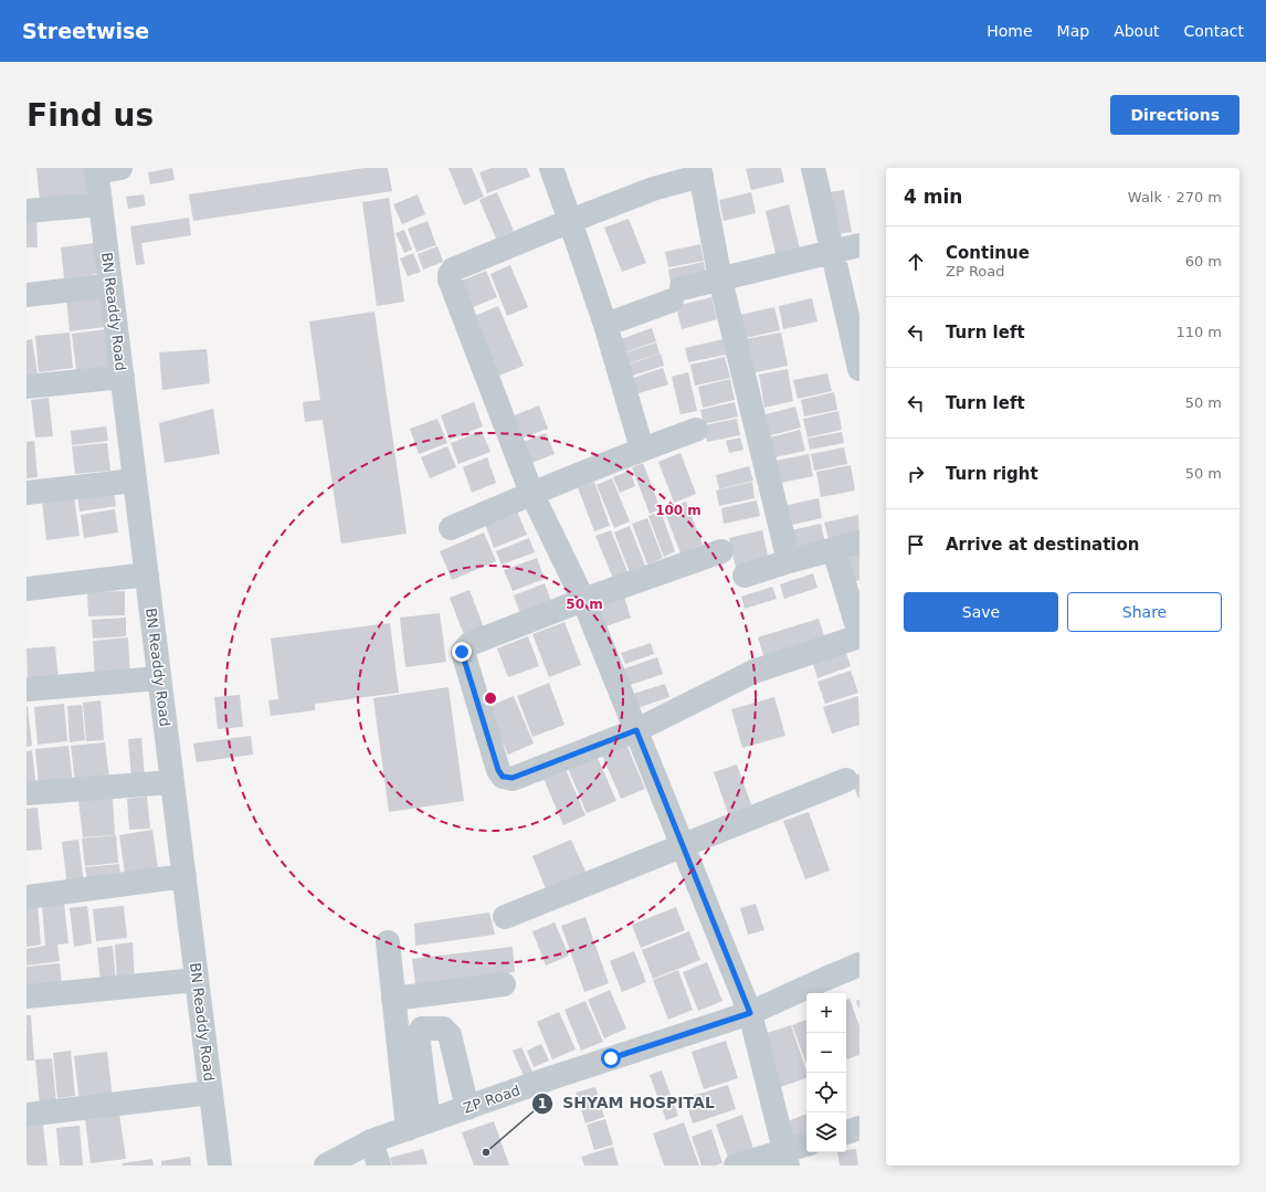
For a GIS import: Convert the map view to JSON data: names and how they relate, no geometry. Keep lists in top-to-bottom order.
{
  "streets": {
    "street": ["BN Readdy Road", "ZP Road"]
  },
  "places": ["SHYAM HOSPITAL"],
  "page": {
    "header": "Streetwise",
    "nav": [
      "Home",
      "Map",
      "About",
      "Contact"
    ],
    "buttons": [
      "Directions",
      ["Save", "Share"]
    ],
    "title": "Find us",
    "heading": ["4 min", "Walk · 270 m"],
    "list": [
      ["Continue", "ZP Road", "60 m"],
      ["Turn left", "110 m"],
      ["Turn left", "50 m"],
      ["Turn right", "50 m"],
      "Arrive at destination"
    ],
    "map_buttons": ["+", "−"]
  },
  "rings": ["100 m", "50 m"]
}
